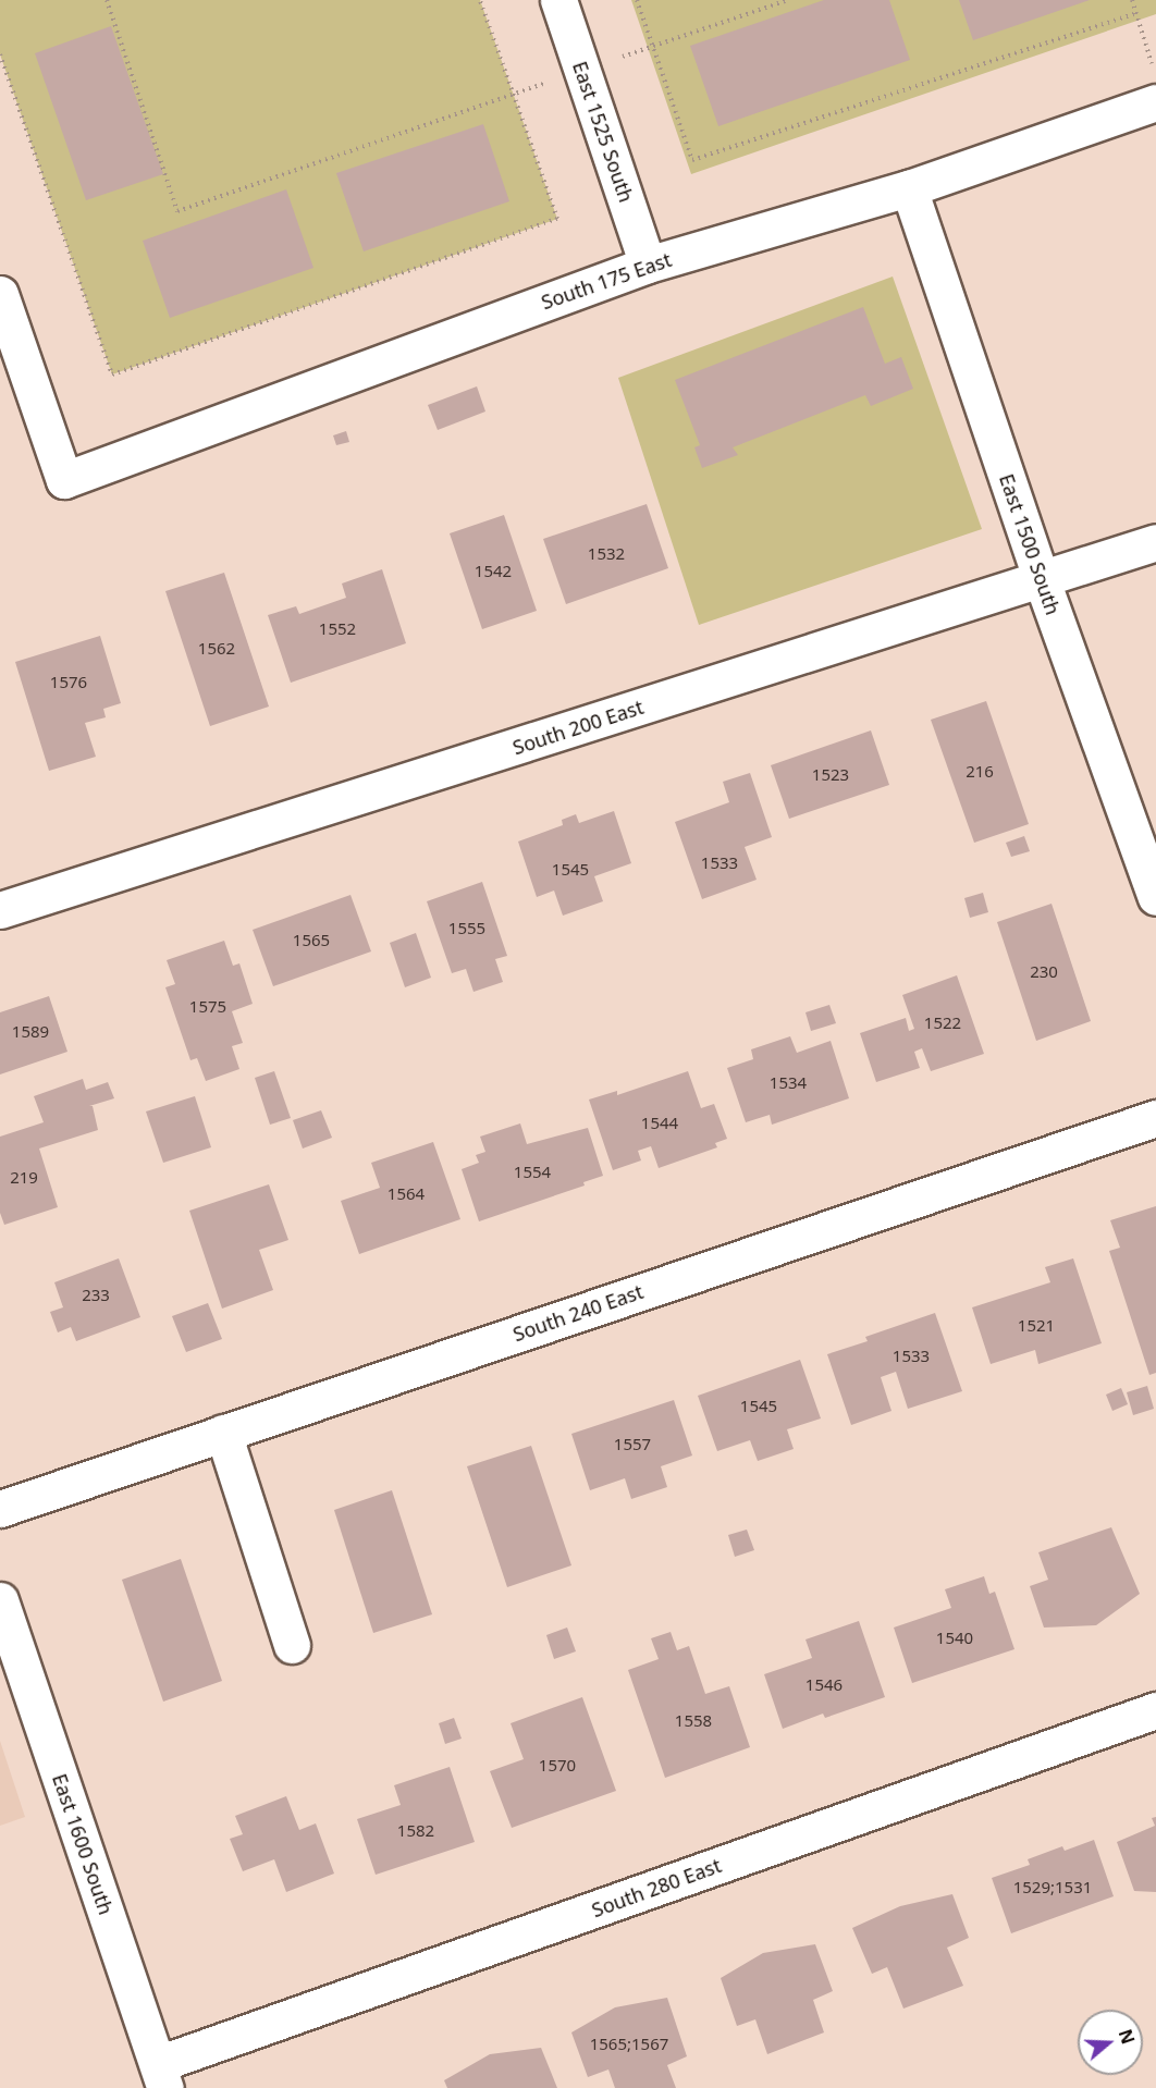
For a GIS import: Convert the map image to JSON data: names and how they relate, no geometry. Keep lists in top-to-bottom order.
{
  "streets": {
    "street": [
      "East 1525 South",
      "South 175 East",
      "East 1500 South",
      "South 200 East",
      "South 240 East",
      "East 1600 South",
      "South 280 East"
    ]
  },
  "crossings": [
    ["East 1525 South", "South 175 East"],
    ["South 175 East", "East 1500 South"],
    ["East 1500 South", "South 200 East"],
    ["East 1600 South", "South 280 East"]
  ],
  "house_numbers": [
    "1532",
    "1542",
    "1552",
    "1562",
    "1576",
    "216",
    "1523",
    "1533",
    "1545",
    "1555",
    "1565",
    "230",
    "1575",
    "1522",
    "1589",
    "1534",
    "1544",
    "1554",
    "219",
    "1564",
    "233",
    "1521",
    "1533",
    "1545",
    "1557",
    "1540",
    "1546",
    "1558",
    "1570",
    "1582",
    "1529;1531",
    "1565;1567"
  ],
  "north": "right"
}
